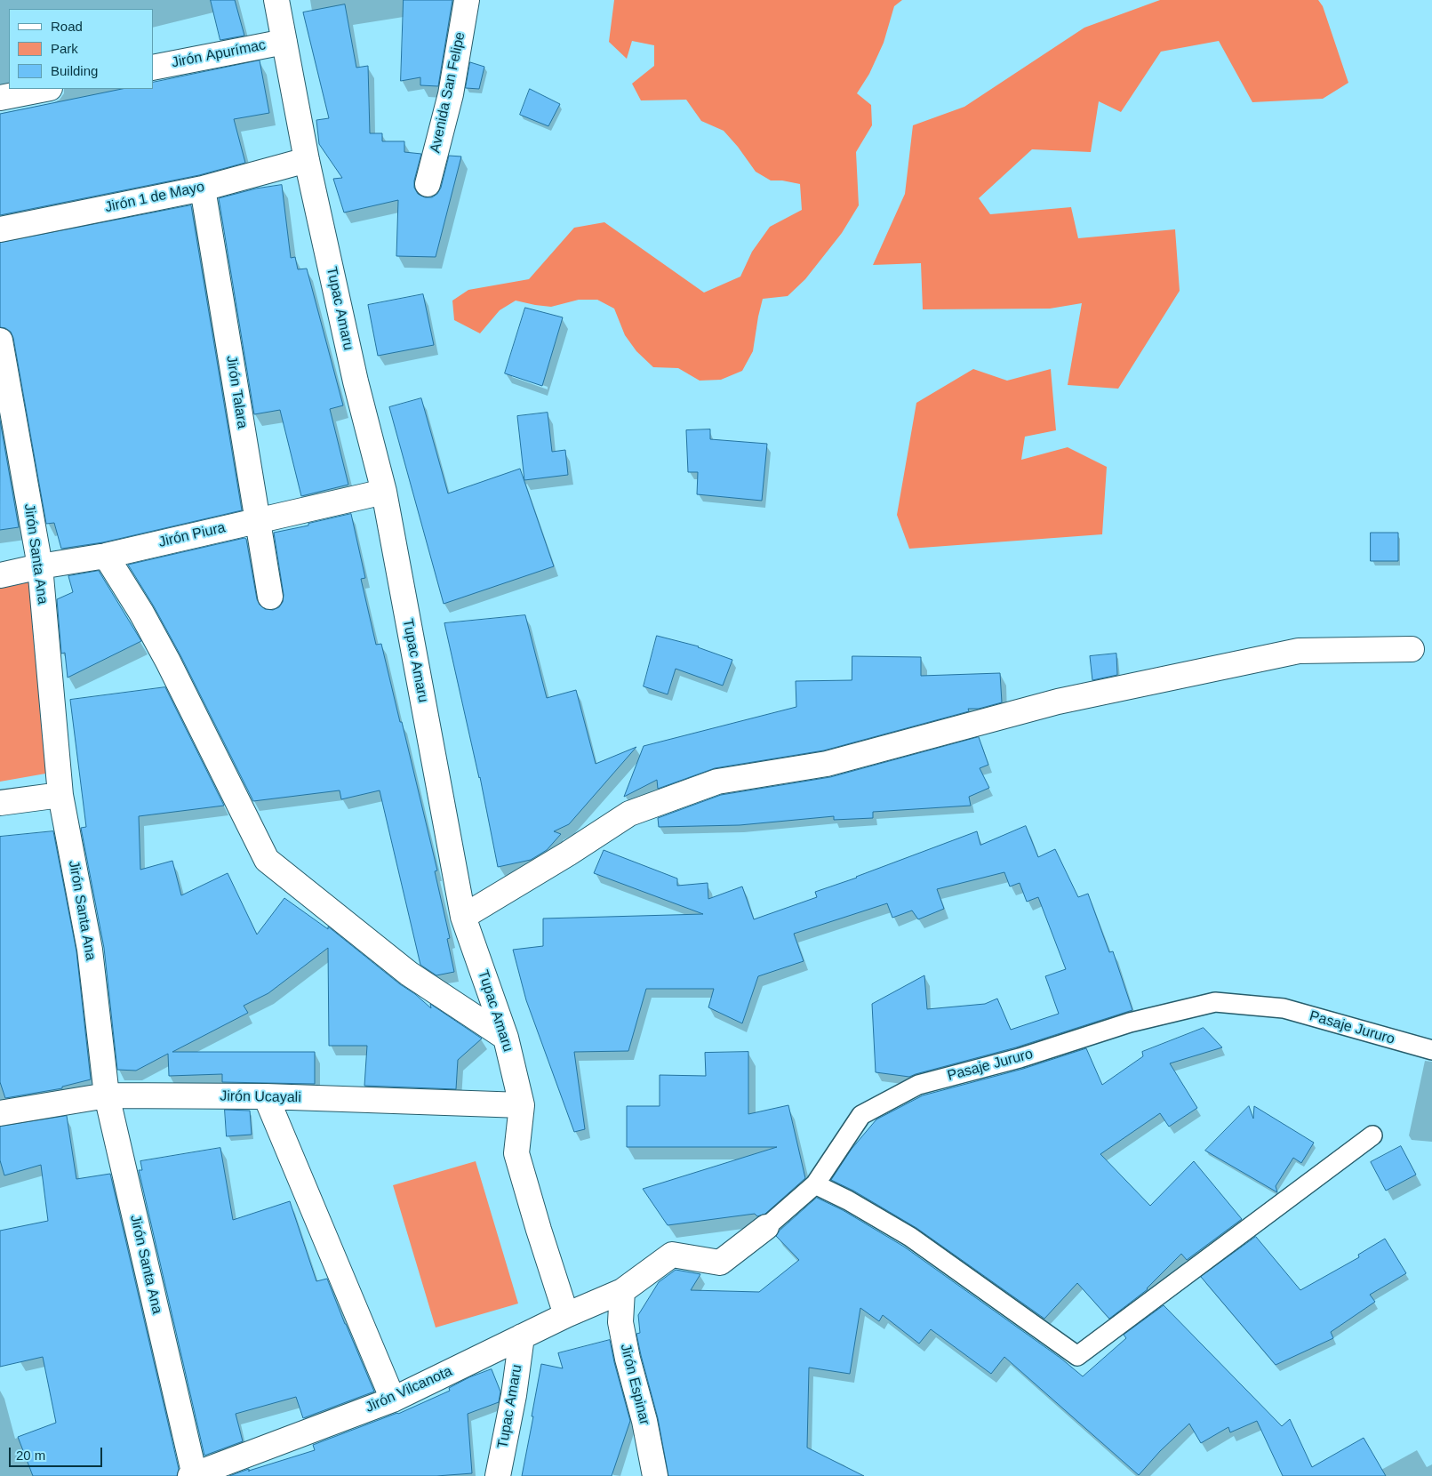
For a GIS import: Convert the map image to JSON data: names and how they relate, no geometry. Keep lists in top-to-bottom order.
{
  "streets": {
    "street": [
      "Jirón Apurímac",
      "Avenida San Felipe",
      "Jirón 1 de Mayo",
      "Tupac Amaru",
      "Jirón Talara",
      "Jirón Piura",
      "Jirón Santa Ana",
      "Pasaje Jururo",
      "Jirón Ucayali",
      "Jirón Espinar",
      "Jirón Vilcanota"
    ]
  },
  "crossings": [
    ["Jirón Apurímac", "Tupac Amaru"],
    ["Jirón 1 de Mayo", "Tupac Amaru"],
    ["Jirón 1 de Mayo", "Jirón Talara"],
    ["Tupac Amaru", "Jirón Piura"],
    ["Tupac Amaru", "Jirón Ucayali"],
    ["Tupac Amaru", "Jirón Vilcanota"],
    ["Jirón Talara", "Jirón Piura"],
    ["Jirón Piura", "Jirón Santa Ana"],
    ["Jirón Santa Ana", "Jirón Ucayali"],
    ["Jirón Santa Ana", "Jirón Vilcanota"],
    ["Pasaje Jururo", "Jirón Espinar"],
    ["Pasaje Jururo", "Jirón Vilcanota"],
    ["Jirón Espinar", "Jirón Vilcanota"]
  ],
  "legend": ["Road", "Park", "Building"],
  "scale_bar": "20 m"
}
